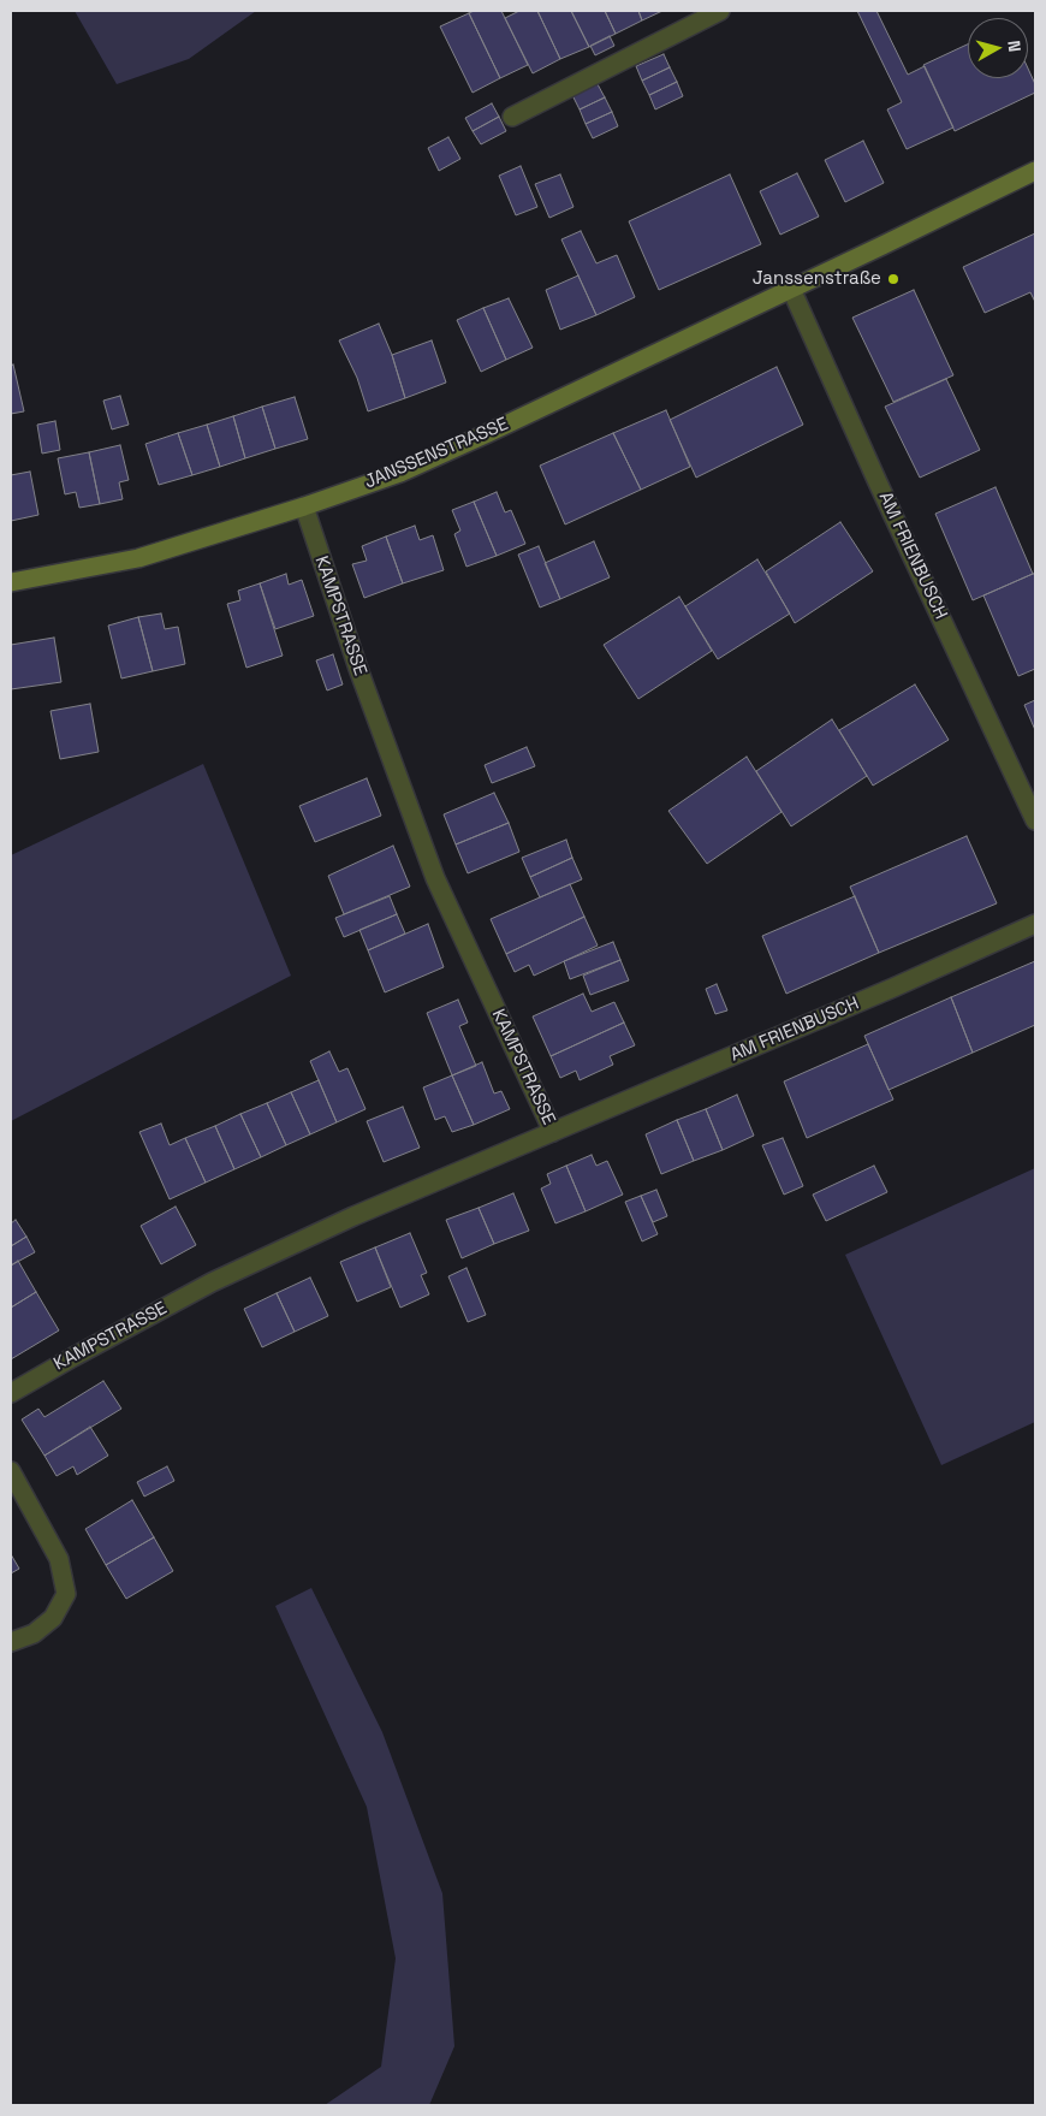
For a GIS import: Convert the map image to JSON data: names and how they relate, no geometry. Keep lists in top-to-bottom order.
{
  "streets": {
    "main road": ["JANSSENSTRASSE"],
    "street": ["AM FRIENBUSCH", "KAMPSTRASSE"]
  },
  "crossings": [
    ["JANSSENSTRASSE", "AM FRIENBUSCH"],
    ["JANSSENSTRASSE", "KAMPSTRASSE"],
    ["AM FRIENBUSCH", "KAMPSTRASSE"]
  ],
  "places": ["Janssenstraße"],
  "north": "right"
}
